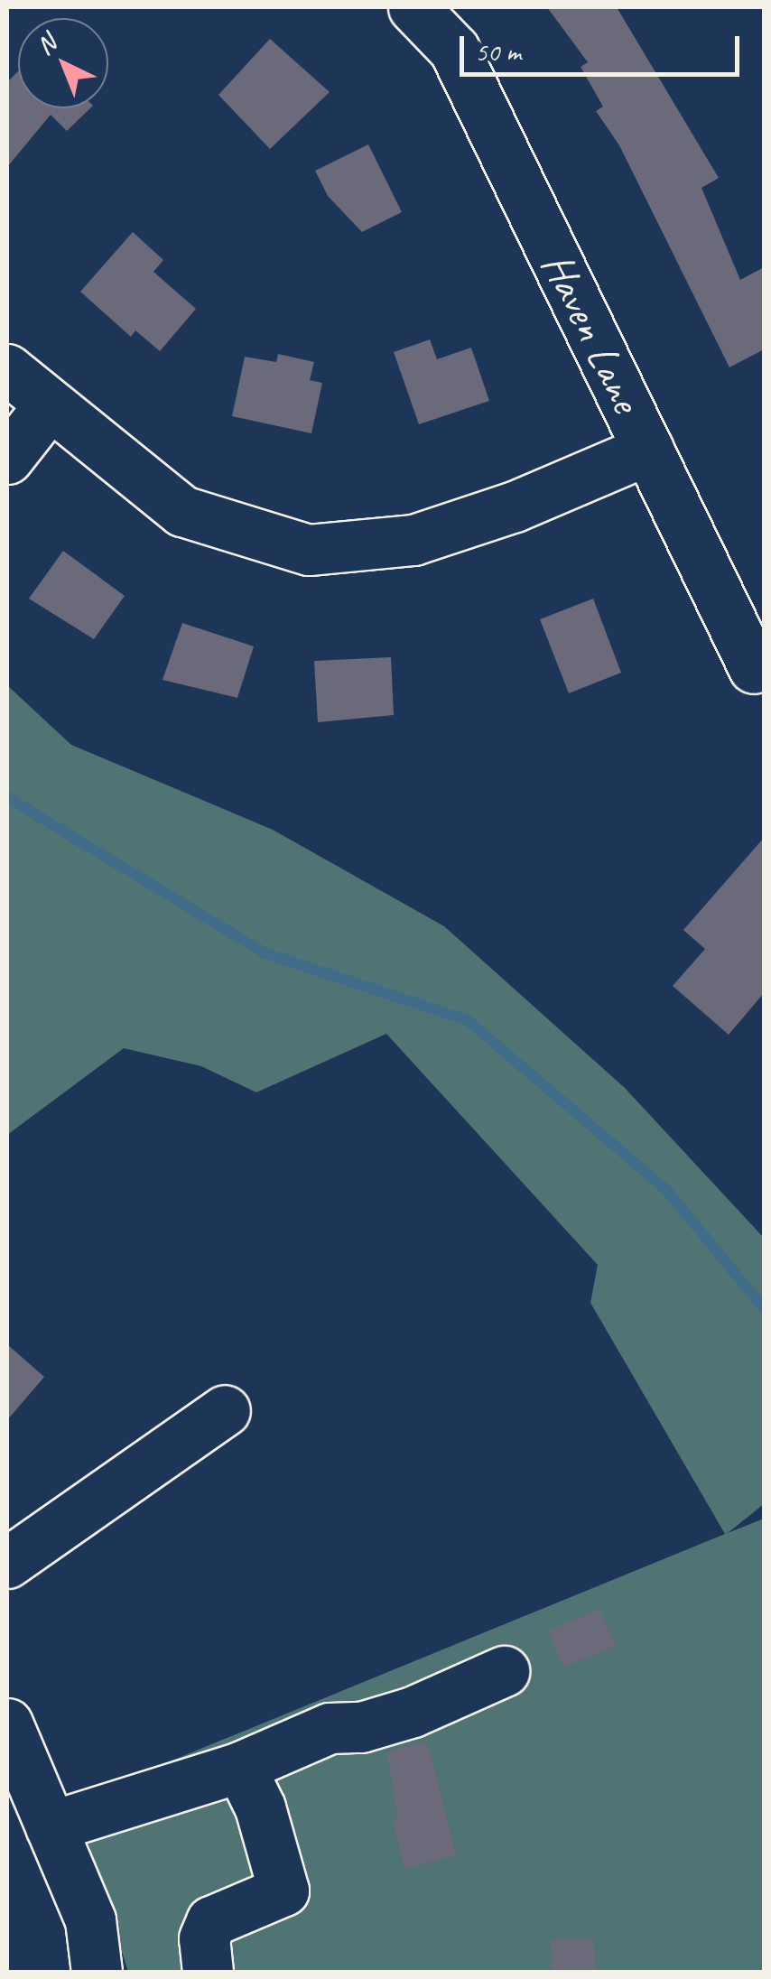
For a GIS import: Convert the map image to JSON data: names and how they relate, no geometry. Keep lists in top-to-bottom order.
{
  "streets": {
    "street": ["Haven Lane"]
  },
  "scale_bar": "50 m",
  "north": "top left"
}
